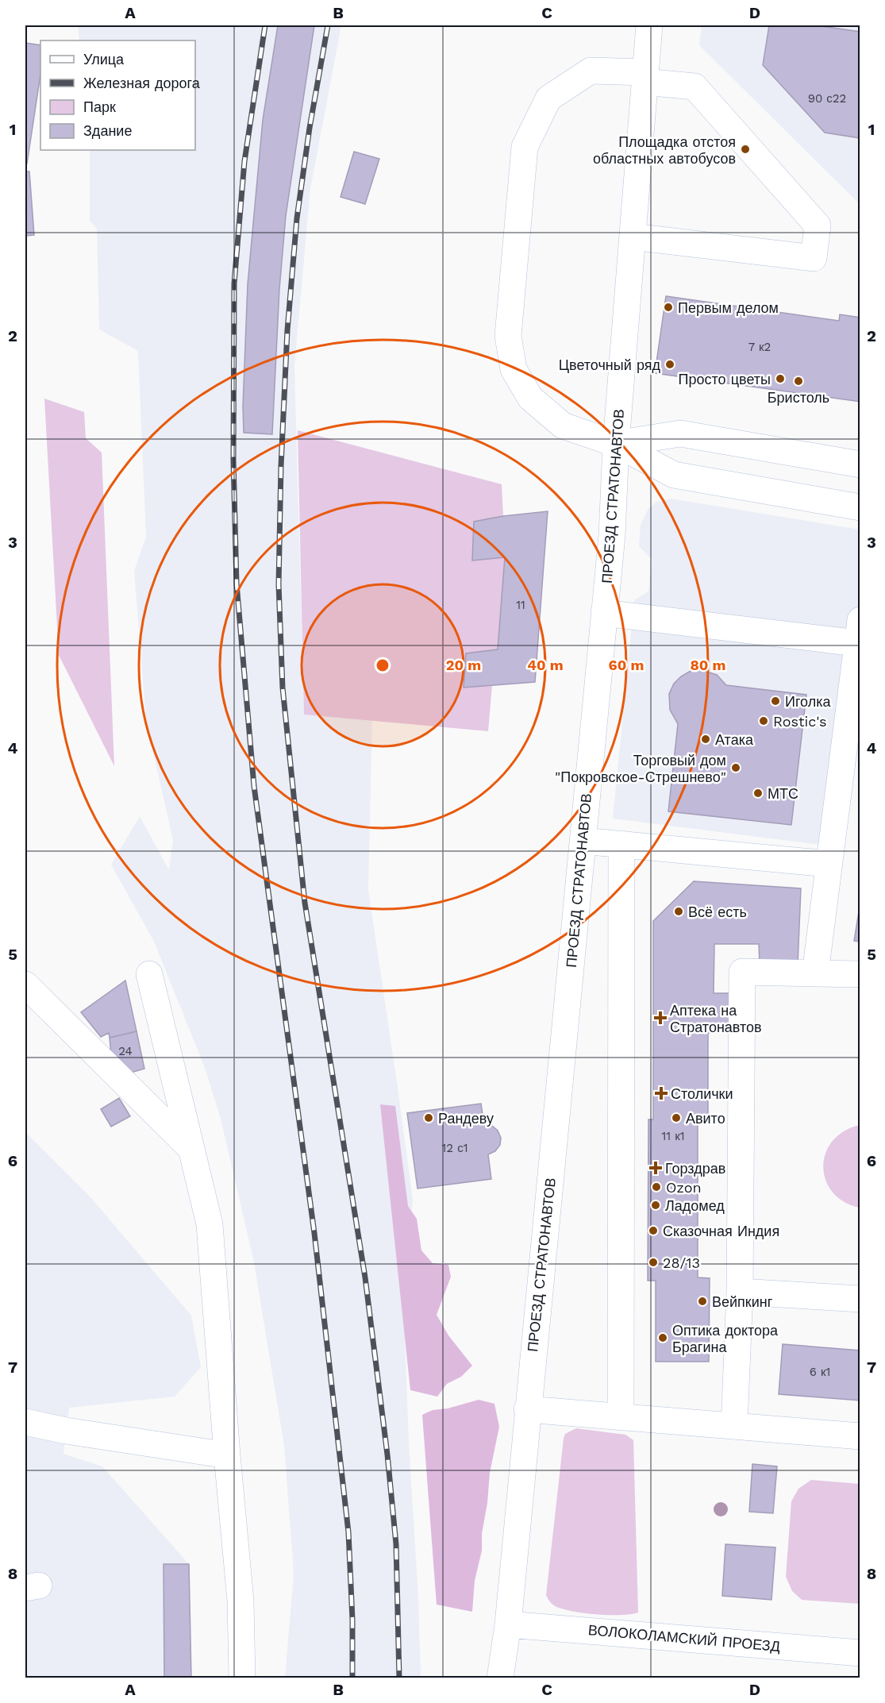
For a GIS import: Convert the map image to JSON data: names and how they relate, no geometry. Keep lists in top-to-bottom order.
{
  "streets": {
    "street": ["ПРОЕЗД СТРАТОНАВТОВ", "ВОЛОКОЛАМСКИЙ ПРОЕЗД"]
  },
  "crossings": [
    ["ПРОЕЗД СТРАТОНАВТОВ", "ВОЛОКОЛАМСКИЙ ПРОЕЗД"]
  ],
  "places": {
    "other": [
      "Площадка отстоя областных автобусов",
      "Первым делом",
      "Цветочный ряд",
      "Просто цветы",
      "Бристоль",
      "Иголка",
      "Rostic's",
      "Атака",
      "Торговый дом \"Покровское-Стрешнево\"",
      "МТС",
      "Всё есть",
      "Рандеву",
      "Авито",
      "Ozon",
      "Ладомед",
      "Сказочная Индия",
      "28/13",
      "Вейпкинг",
      "Оптика доктора Брагина"
    ],
    "health": ["Аптека на Стратонавтов", "Столички", "Горздрав"]
  },
  "house_numbers": [
    "90 с22",
    "7 к2",
    "11",
    "24",
    "11 к1",
    "12 с1",
    "6 к1"
  ],
  "legend": [
    "Улица",
    "Железная дорога",
    "Парк",
    "Здание"
  ],
  "grid": {
    "columns": [
      "A",
      "B",
      "C",
      "D"
    ],
    "rows": [
      "1",
      "2",
      "3",
      "4",
      "5",
      "6",
      "7",
      "8"
    ]
  },
  "rings": [
    "20 m",
    "40 m",
    "60 m",
    "80 m"
  ]
}
